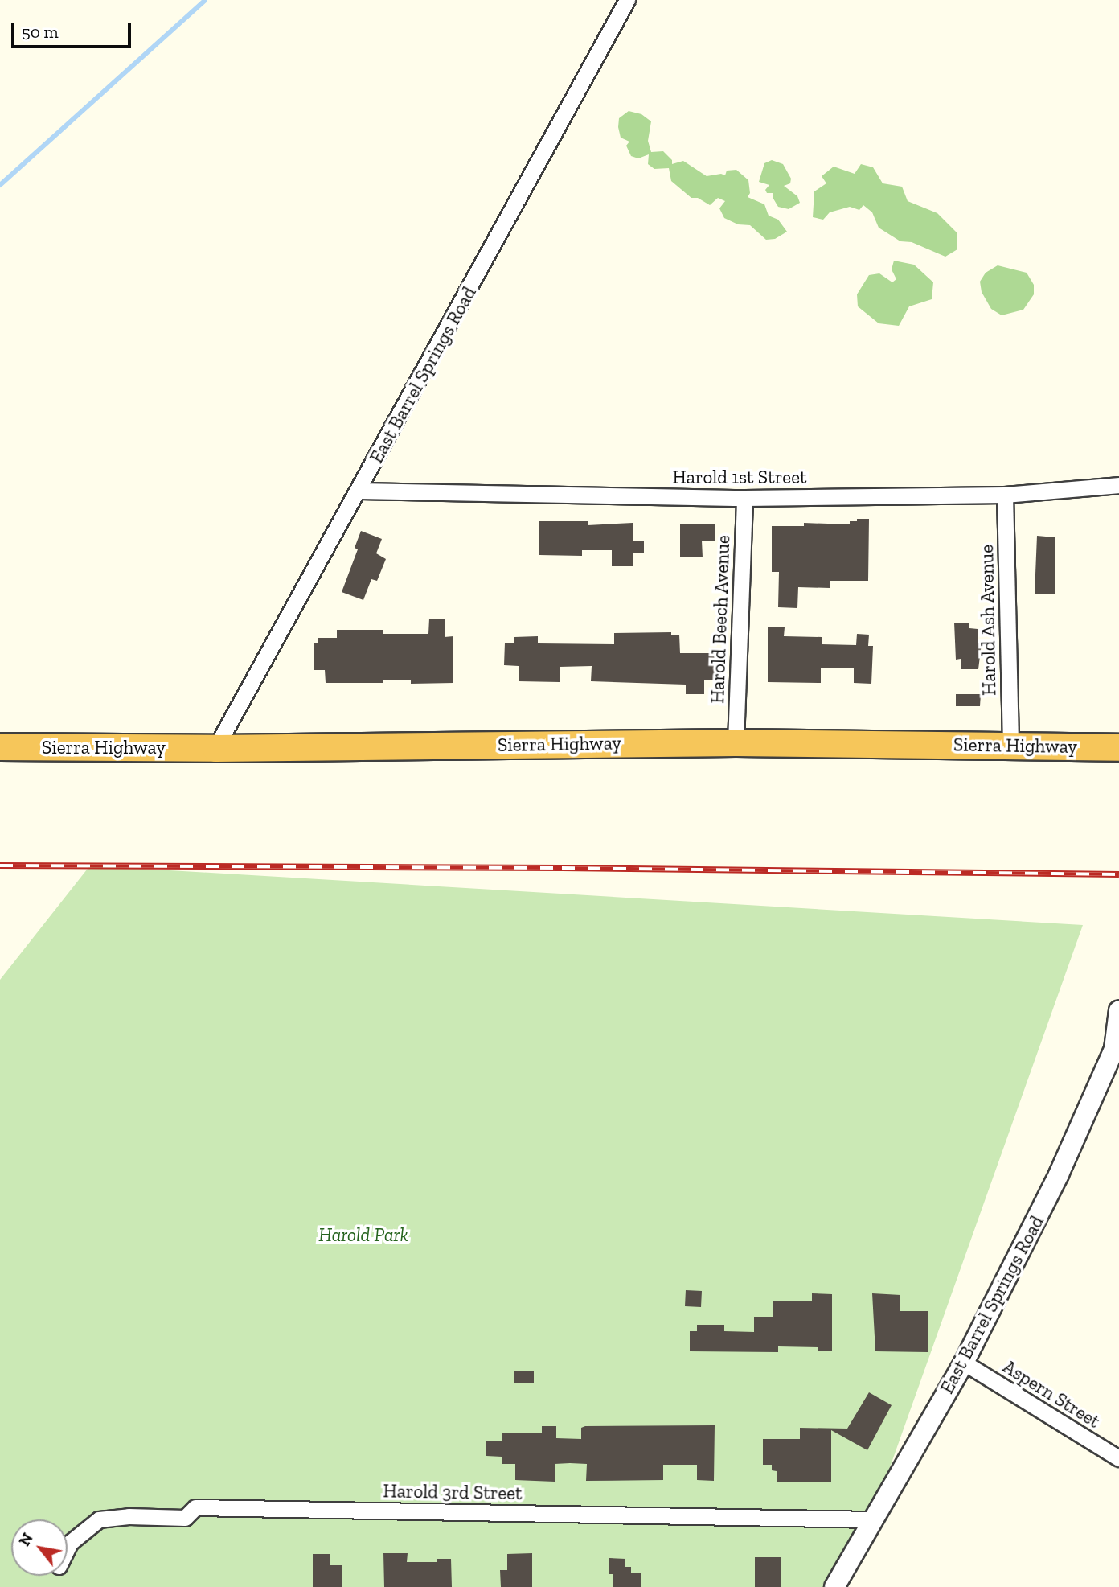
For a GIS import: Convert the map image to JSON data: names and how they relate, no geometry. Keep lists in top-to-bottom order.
{
  "streets": {
    "highway": ["Sierra Highway"],
    "street": [
      "East Barrel Springs Road",
      "Harold 1st Street",
      "Harold Beech Avenue",
      "Harold Ash Avenue",
      "Aspern Street",
      "Harold 3rd Street"
    ]
  },
  "crossings": [
    ["East Barrel Springs Road", "Harold 1st Street"],
    ["East Barrel Springs Road", "Sierra Highway"],
    ["East Barrel Springs Road", "Aspern Street"],
    ["East Barrel Springs Road", "Harold 3rd Street"],
    ["Harold 1st Street", "Harold Beech Avenue"],
    ["Harold 1st Street", "Harold Ash Avenue"],
    ["Harold Beech Avenue", "Sierra Highway"],
    ["Harold Ash Avenue", "Sierra Highway"]
  ],
  "parks": ["Harold Park"],
  "scale_bar": "50 m",
  "north": "top left"
}
